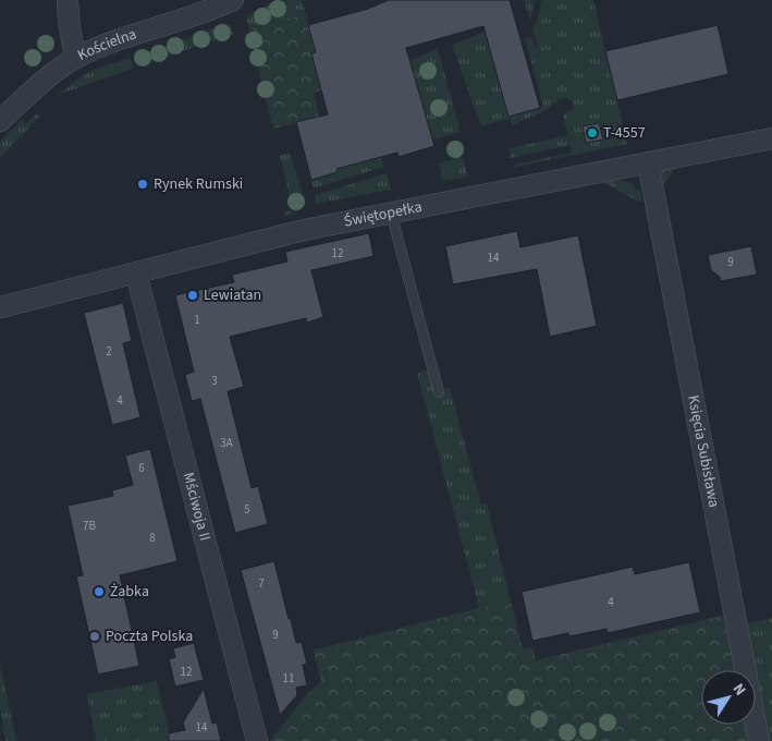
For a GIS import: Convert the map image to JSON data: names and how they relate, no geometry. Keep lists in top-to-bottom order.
{
  "streets": {
    "street": [
      "Kościelna",
      "Świętopełka",
      "Księcia Subisława",
      "Mściwoja II"
    ]
  },
  "crossings": [
    ["Świętopełka", "Księcia Subisława"],
    ["Świętopełka", "Mściwoja II"]
  ],
  "places": [
    "T-4557",
    "Rynek Rumski",
    "Lewiatan",
    "Żabka",
    "Poczta Polska"
  ],
  "house_numbers": [
    "12",
    "14",
    "9",
    "1",
    "2",
    "3",
    "4",
    "3A",
    "6",
    "5",
    "7B",
    "8",
    "7",
    "4",
    "9",
    "12",
    "11",
    "14"
  ],
  "north": "top right"
}
